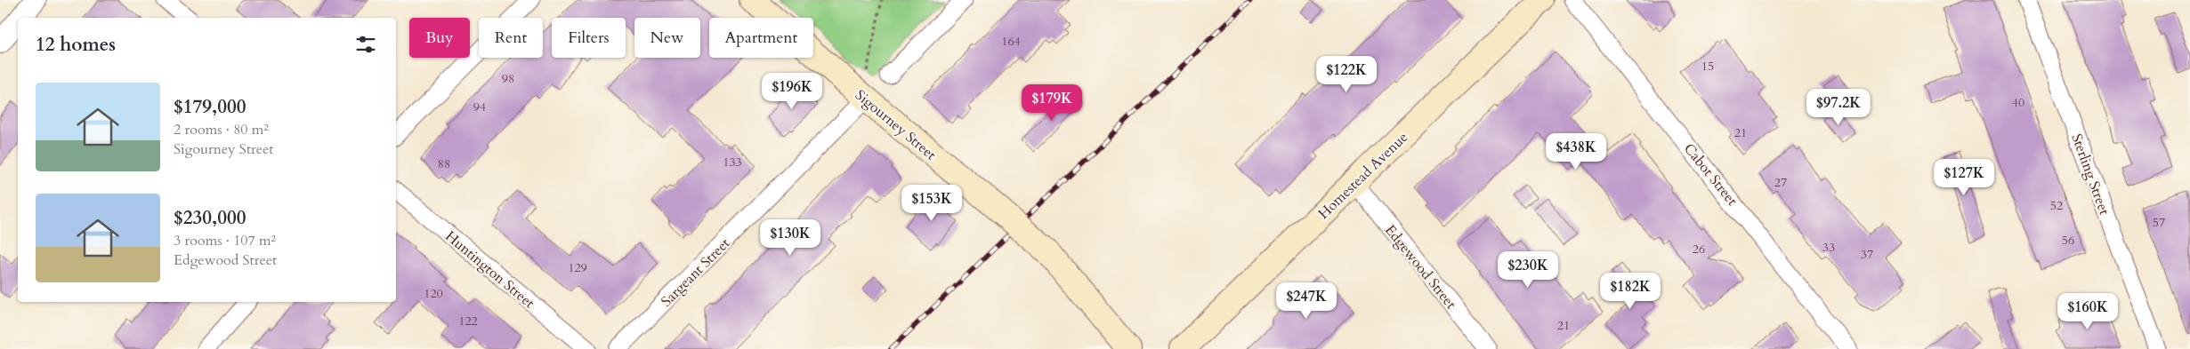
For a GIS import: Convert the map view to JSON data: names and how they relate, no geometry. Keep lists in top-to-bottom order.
{
  "streets": {
    "main road": ["Sigourney Street", "Homestead Avenue"],
    "street": [
      "Cabot Street",
      "Sterling Street",
      "Edgewood Street",
      "Huntington Street",
      "Sargeant Street"
    ]
  },
  "crossings": [
    ["Sigourney Street", "Sargeant Street"],
    ["Homestead Avenue", "Edgewood Street"]
  ],
  "house_numbers": [
    "164",
    "15",
    "98",
    "40",
    "94",
    "21",
    "133",
    "88",
    "27",
    "52",
    "57",
    "56",
    "33",
    "26",
    "37",
    "129",
    "120",
    "122",
    "21"
  ],
  "page": {
    "chip": [
      "Buy",
      "Rent",
      "Filters",
      "New",
      "Apartment"
    ],
    "heading": "12 homes",
    "price": [
      "$122K",
      "$196K",
      "$179K",
      "$97.2K",
      "$438K",
      "$127K",
      "$153K",
      "$130K",
      "$230K",
      "$182K",
      "$247K",
      "$160K"
    ],
    "list": [
      {
        "name": "$179,000",
        "note": "2 rooms · 80 m² · Sigourney Street"
      },
      {
        "name": "$230,000",
        "note": "3 rooms · 107 m² · Edgewood Street"
      }
    ]
  }
}
